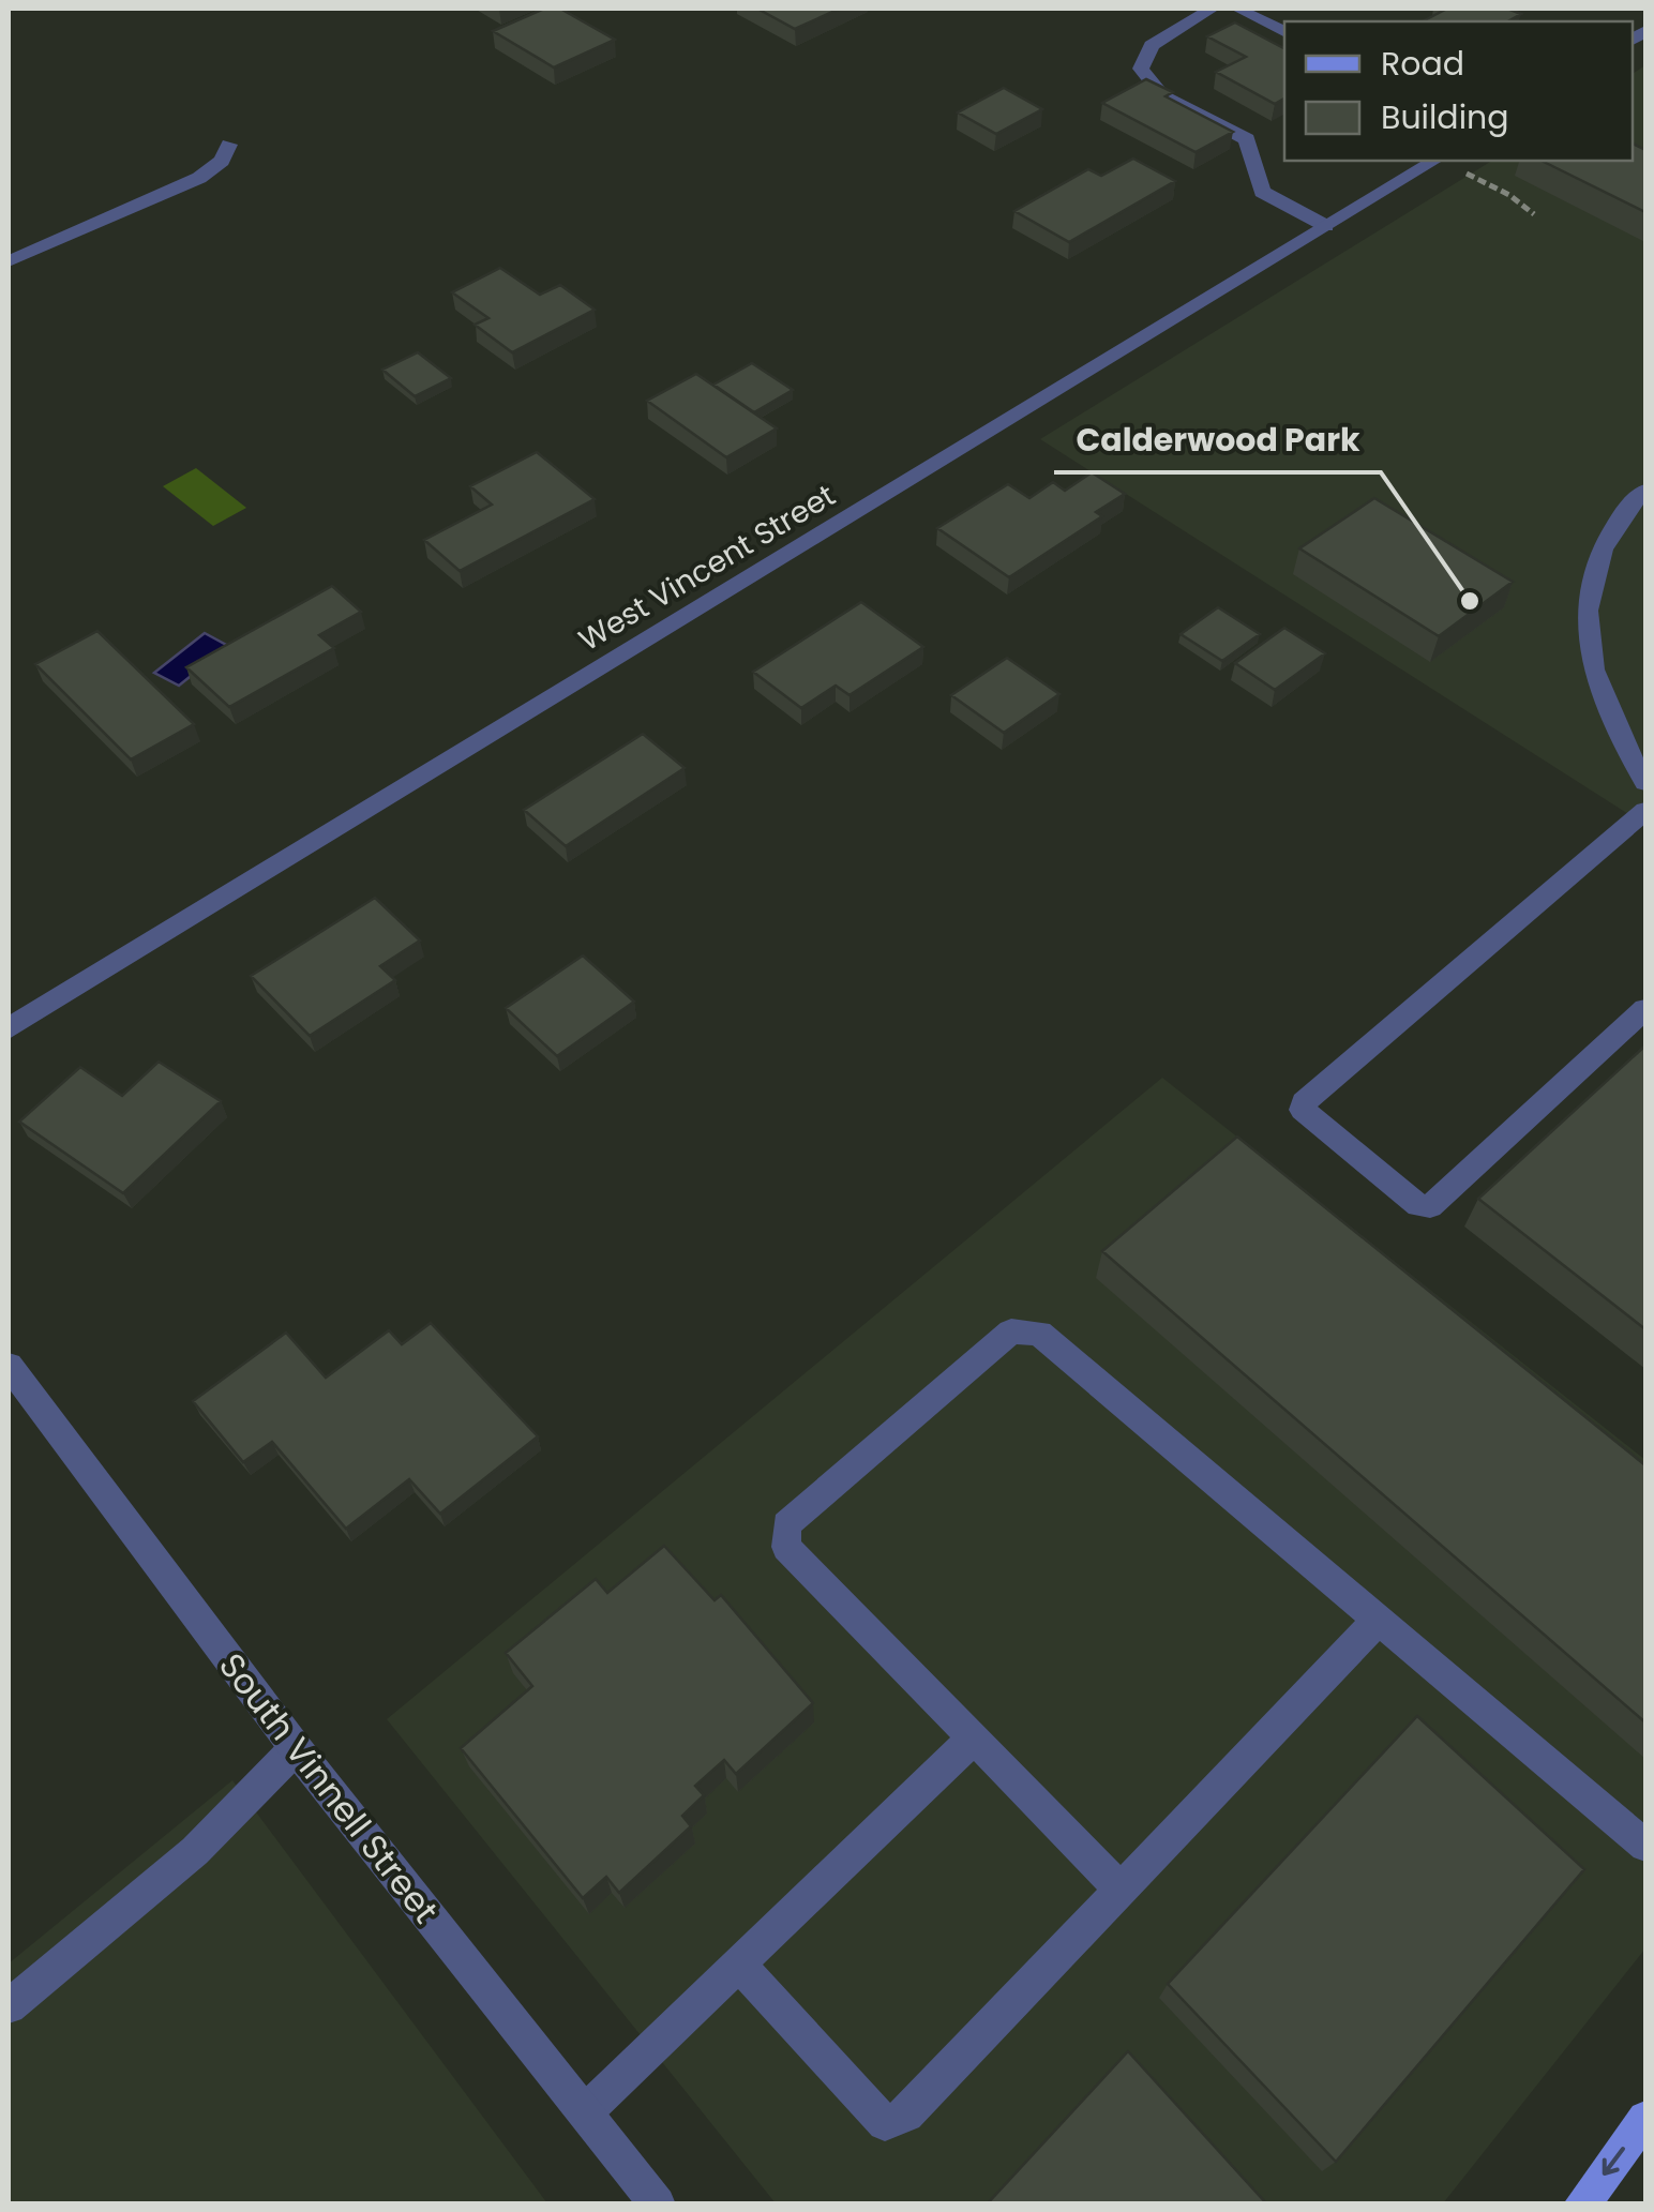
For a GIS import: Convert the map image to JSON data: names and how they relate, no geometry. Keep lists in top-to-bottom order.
{
  "streets": {
    "street": ["West Vincent Street", "South Vinnell Street"]
  },
  "places": ["Calderwood Park"],
  "legend": ["Road", "Building"]
}
